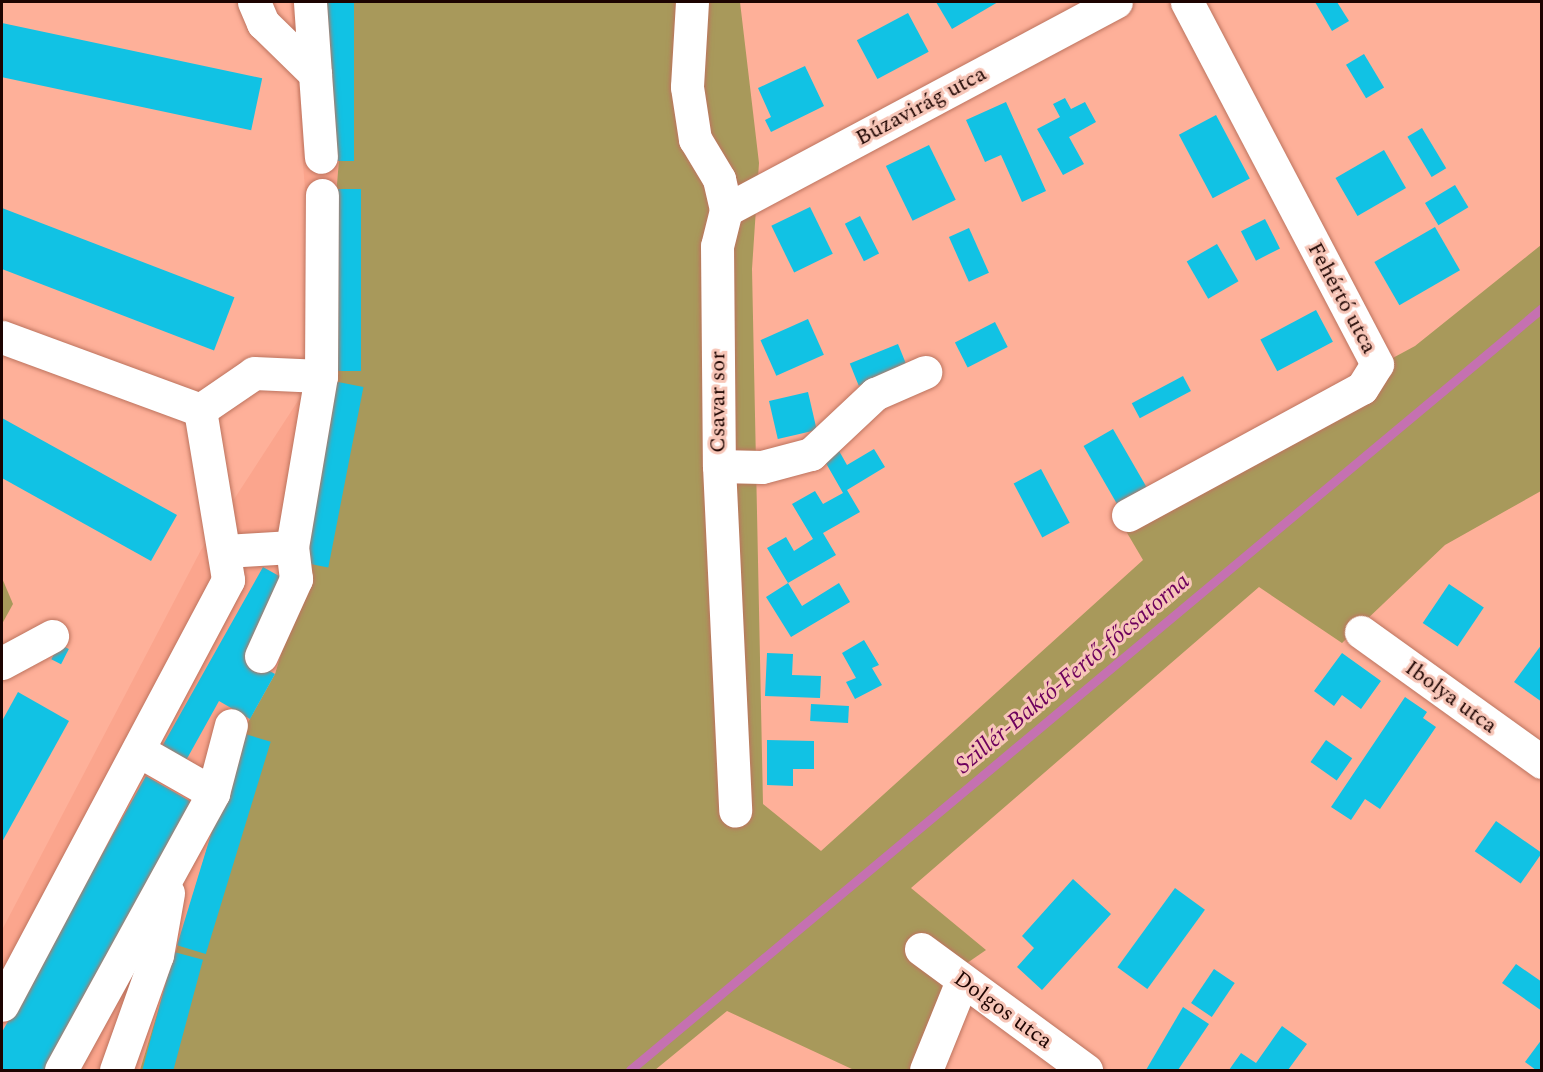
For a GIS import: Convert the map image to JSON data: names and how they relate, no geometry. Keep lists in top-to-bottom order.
{
  "streets": {
    "street": [
      "Búzavirág utca",
      "Fehértó utca",
      "Csavar sor",
      "Ibolya utca",
      "Dolgos utca"
    ]
  },
  "crossings": [
    ["Búzavirág utca", "Csavar sor"]
  ],
  "water": ["Szillér-Baktó-Fertő-főcsatorna"]
}
